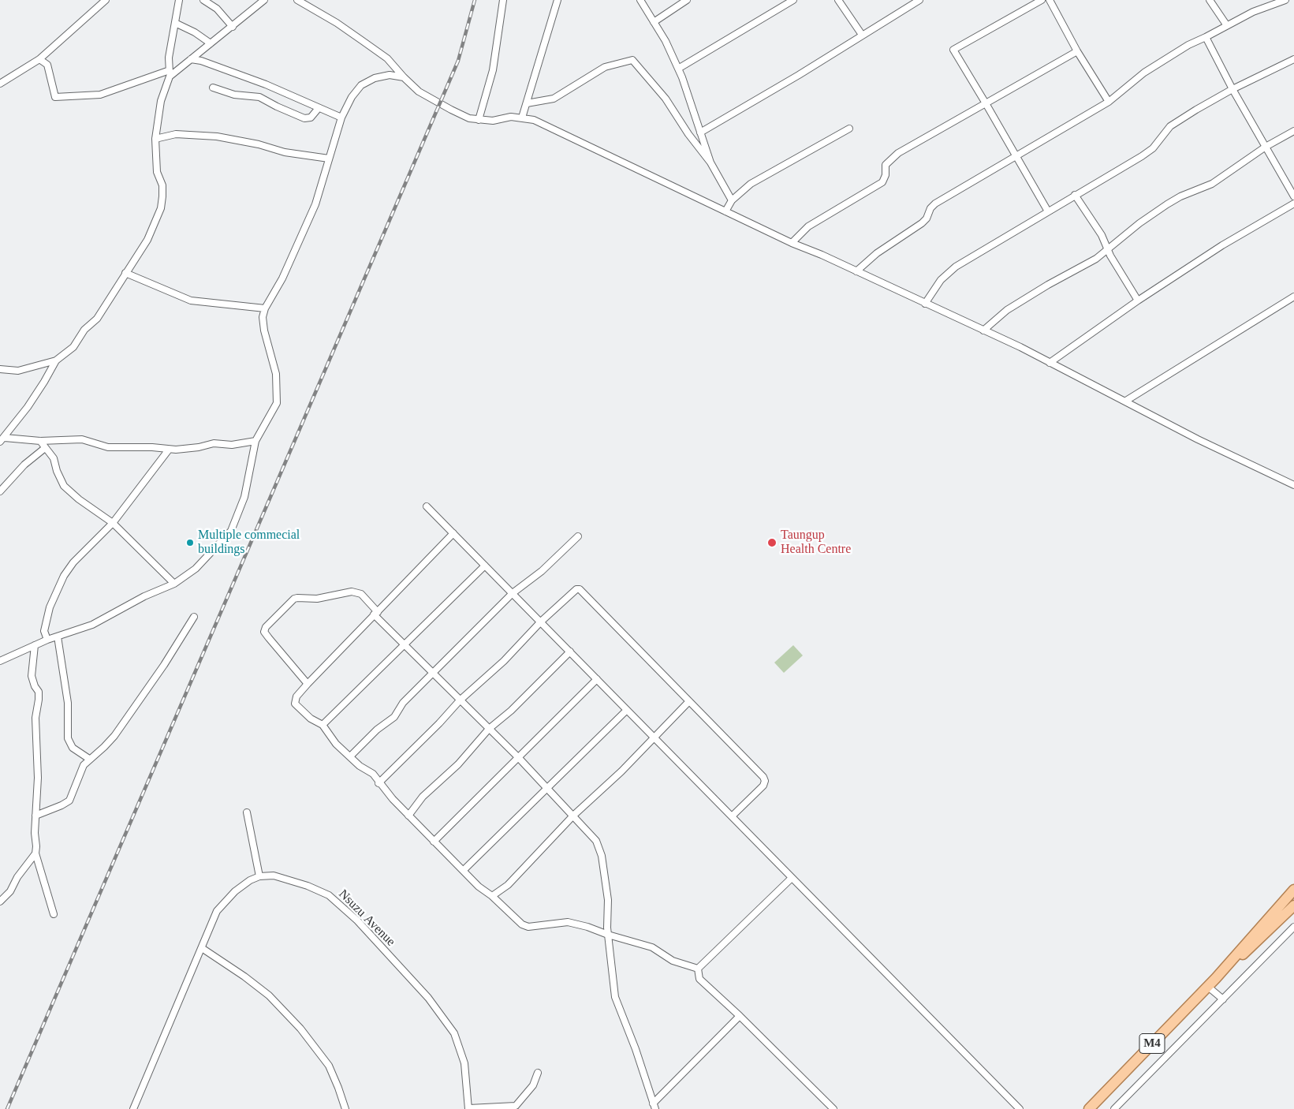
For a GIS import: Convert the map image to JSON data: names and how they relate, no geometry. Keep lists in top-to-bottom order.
{
  "streets": {
    "main road": ["M4"],
    "street": ["Nsuzu Avenue"]
  },
  "places": ["Multiple commecial buildings", "Taungup Health Centre"]
}
